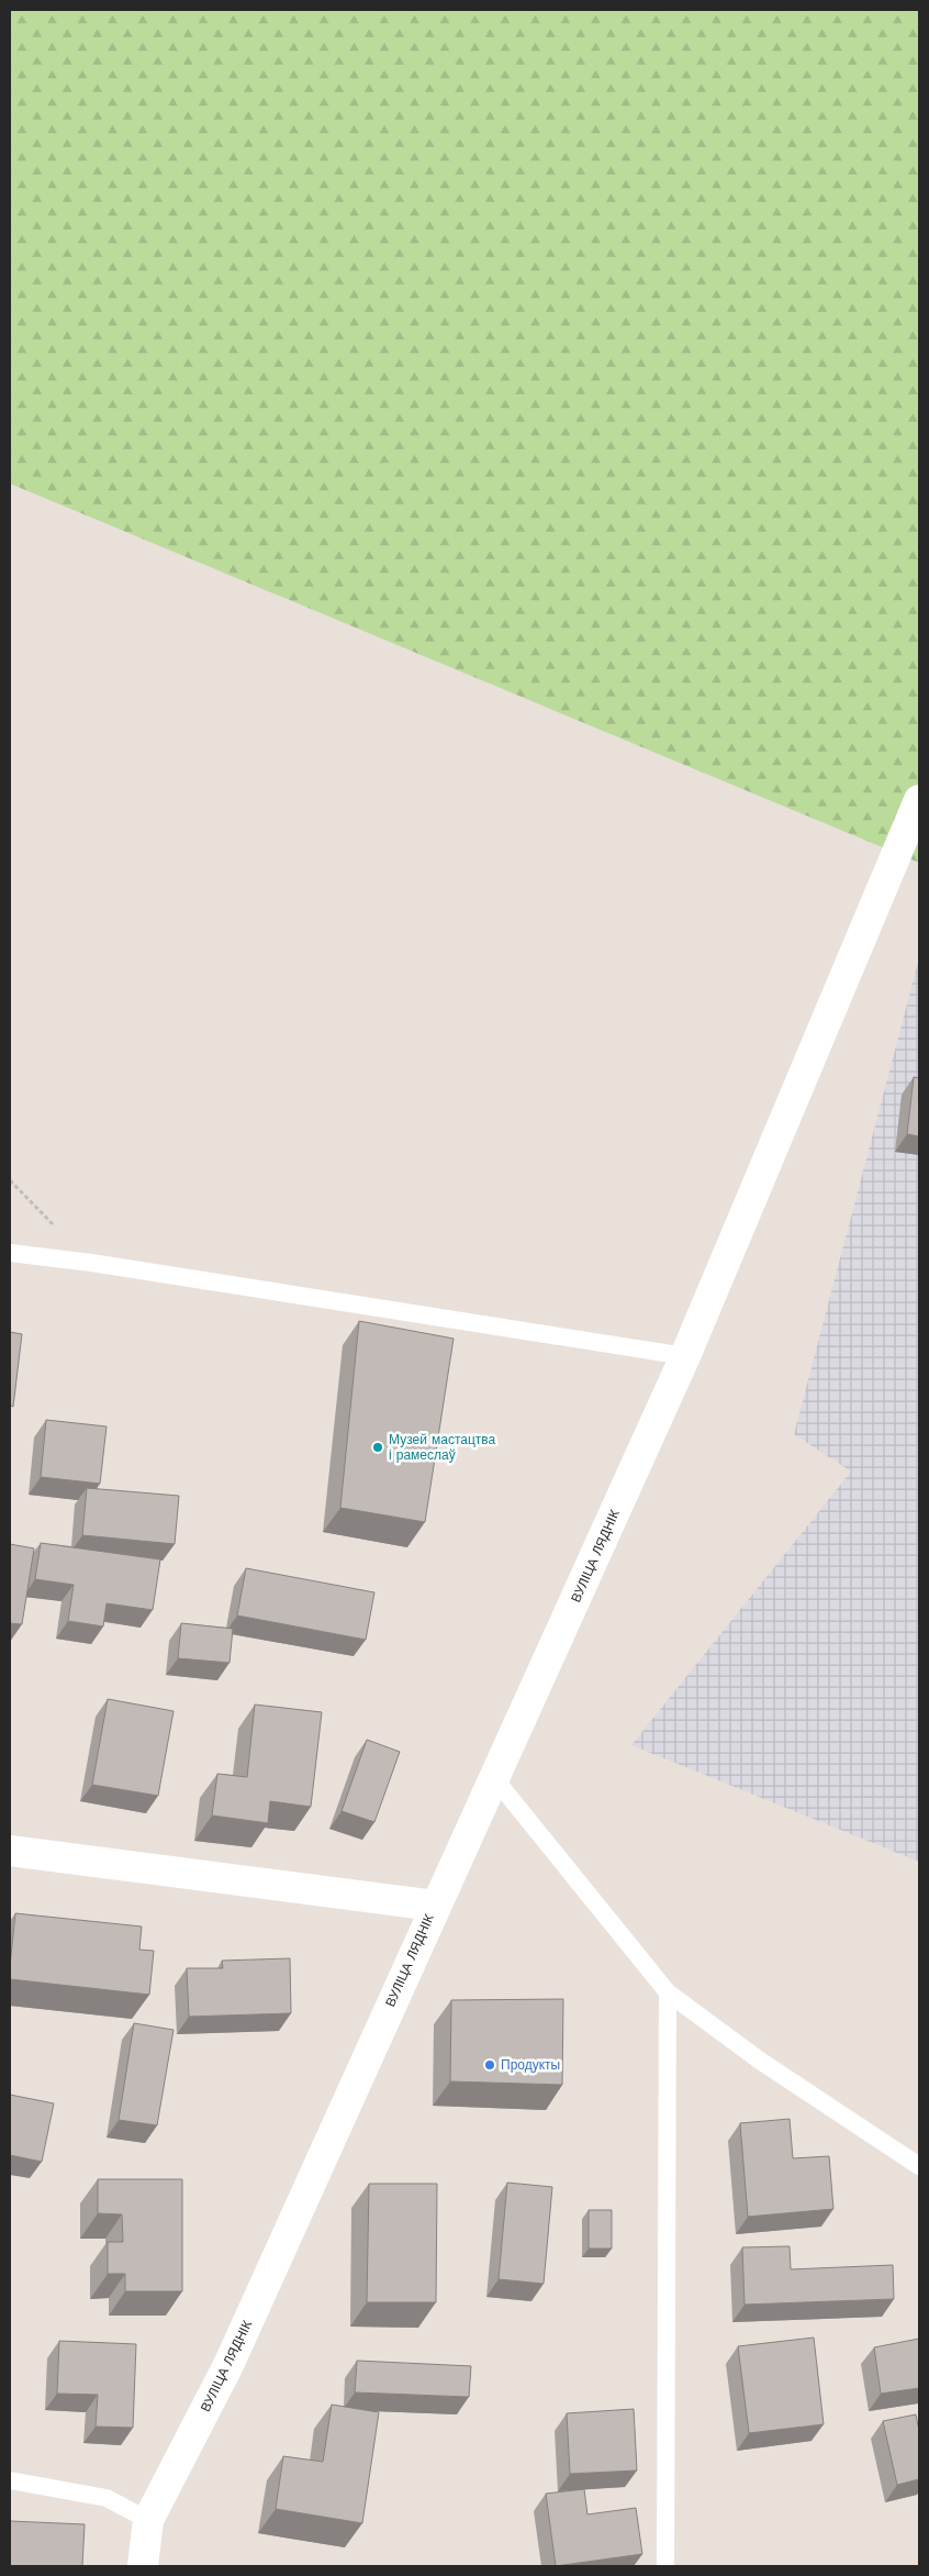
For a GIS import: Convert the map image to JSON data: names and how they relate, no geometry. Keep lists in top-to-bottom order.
{
  "streets": {
    "street": ["ВУЛІЦА ЛЯДНІК"]
  },
  "places": ["Музей мастацтва і рамеслаў", "Продукты"]
}
